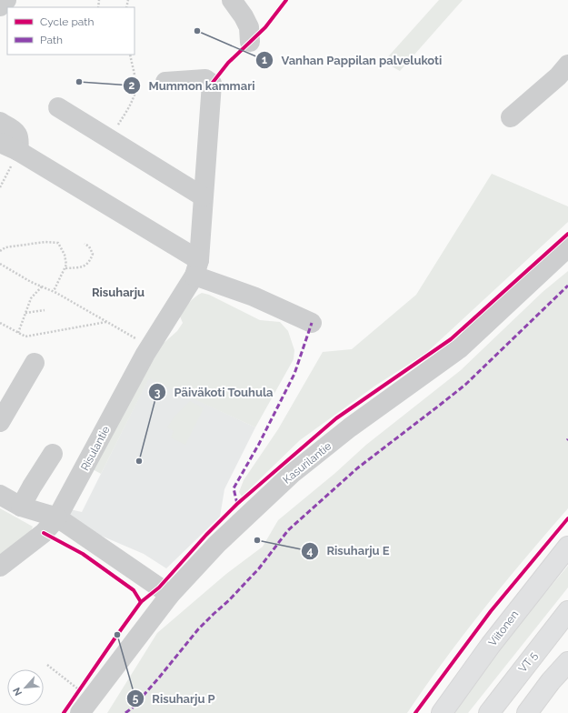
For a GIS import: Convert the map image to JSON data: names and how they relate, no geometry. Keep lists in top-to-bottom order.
{
  "streets": {
    "main road": ["Viitonen", "VT 5"],
    "street": ["Risulantie", "Kasurilantie"]
  },
  "districts": ["Risuharju"],
  "places": [
    "Vanhan Pappilan palvelukoti",
    "Mummon kammari",
    "Päiväkoti Touhula",
    "Risuharju E",
    "Risuharju P"
  ],
  "legend": ["Cycle path", "Path"],
  "north": "bottom left"
}
